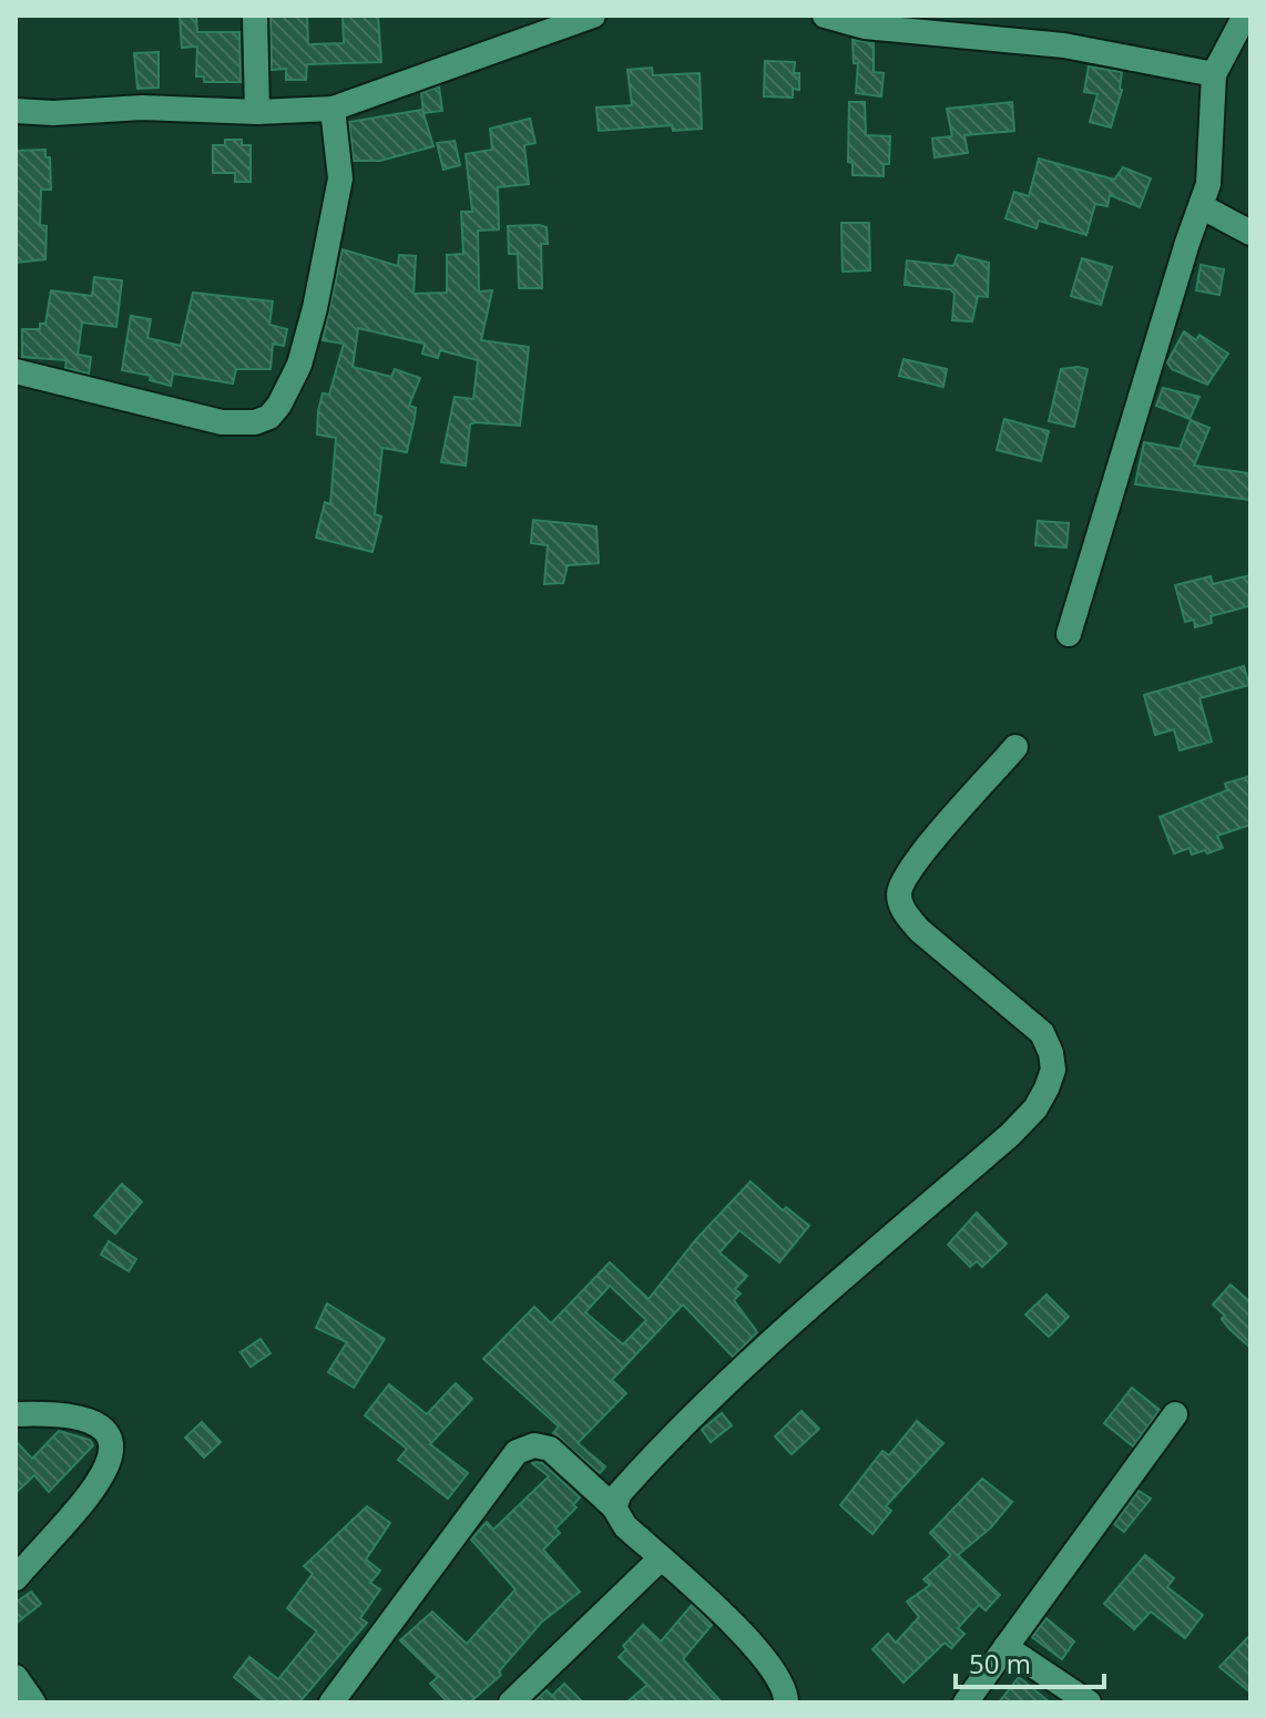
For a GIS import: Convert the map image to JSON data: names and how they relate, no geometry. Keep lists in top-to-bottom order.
{
  "scale_bar": "50 m"
}
